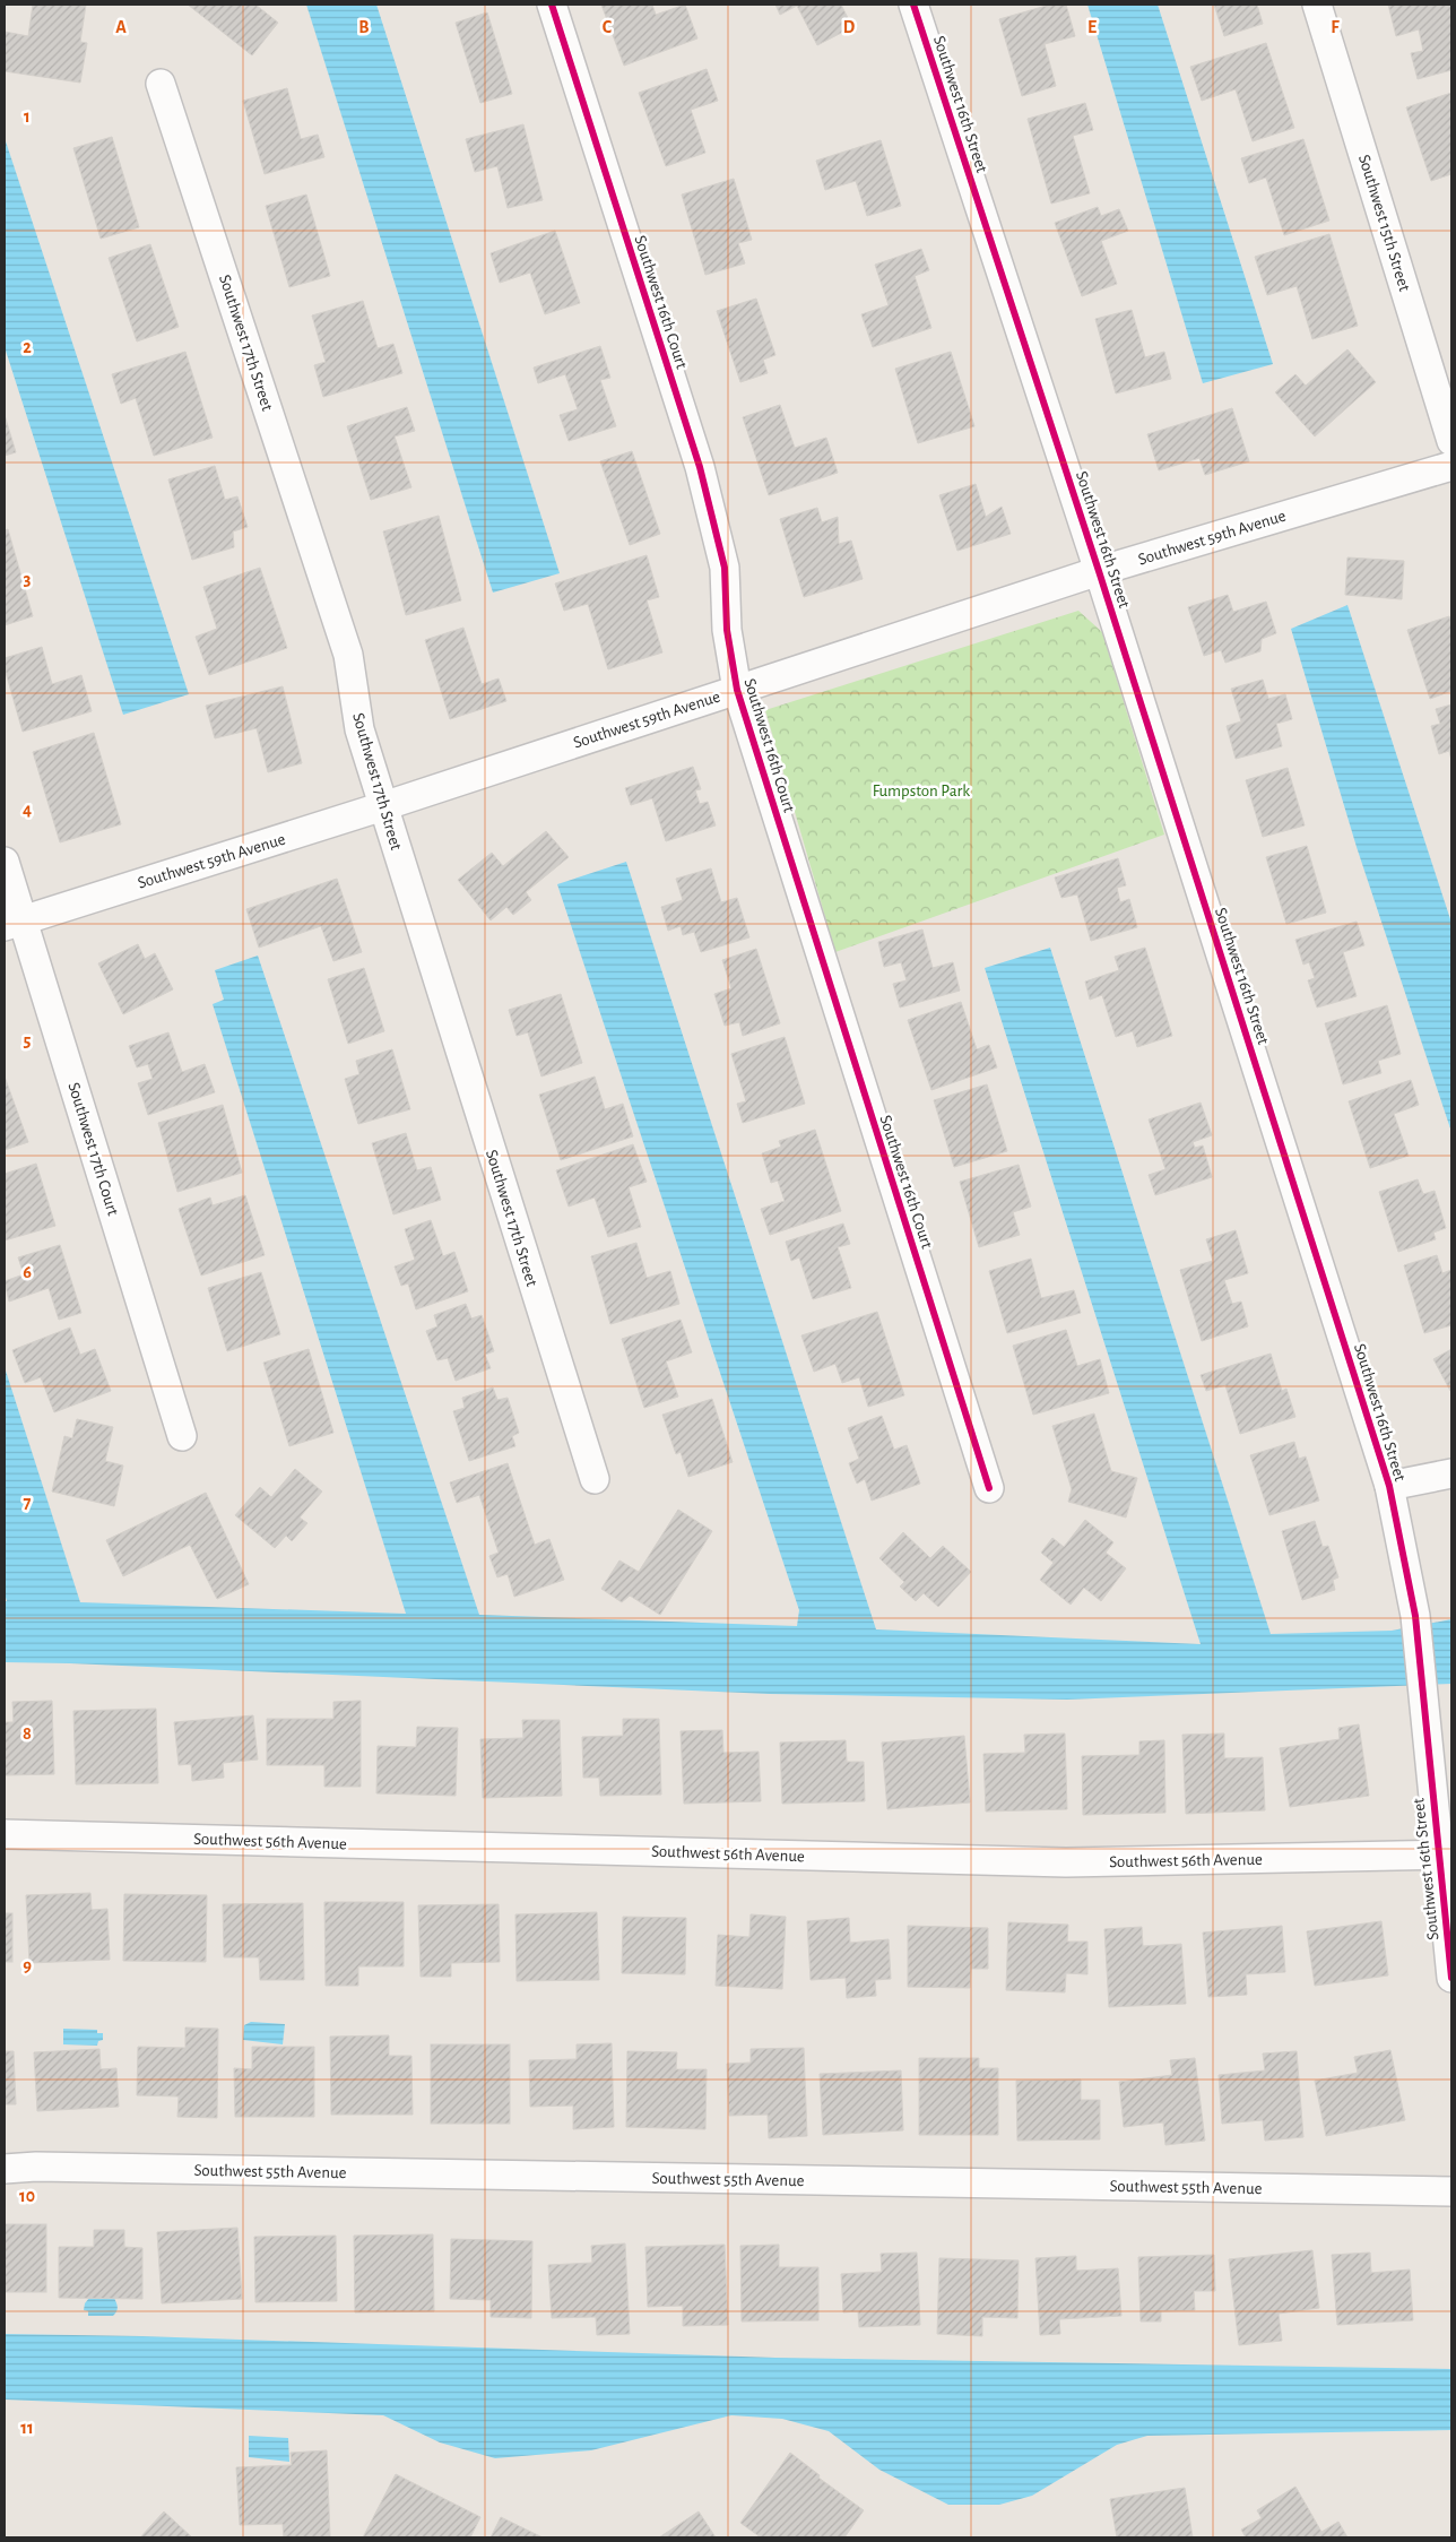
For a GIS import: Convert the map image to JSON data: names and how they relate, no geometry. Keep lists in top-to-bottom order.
{
  "streets": {
    "street": [
      "Southwest 16th Street",
      "Southwest 15th Street",
      "Southwest 16th Court",
      "Southwest 17th Street",
      "Southwest 59th Avenue",
      "Southwest 17th Court",
      "Southwest 56th Avenue",
      "Southwest 55th Avenue"
    ]
  },
  "crossings": [
    ["Southwest 16th Street", "Southwest 59th Avenue"],
    ["Southwest 16th Street", "Southwest 56th Avenue"],
    ["Southwest 16th Court", "Southwest 59th Avenue"],
    ["Southwest 17th Street", "Southwest 59th Avenue"],
    ["Southwest 59th Avenue", "Southwest 17th Court"]
  ],
  "parks": ["Fumpston Park"],
  "grid": {
    "columns": [
      "A",
      "B",
      "C",
      "D",
      "E",
      "F"
    ],
    "rows": [
      "1",
      "2",
      "3",
      "4",
      "5",
      "6",
      "7",
      "8",
      "9",
      "10",
      "11"
    ]
  }
}
